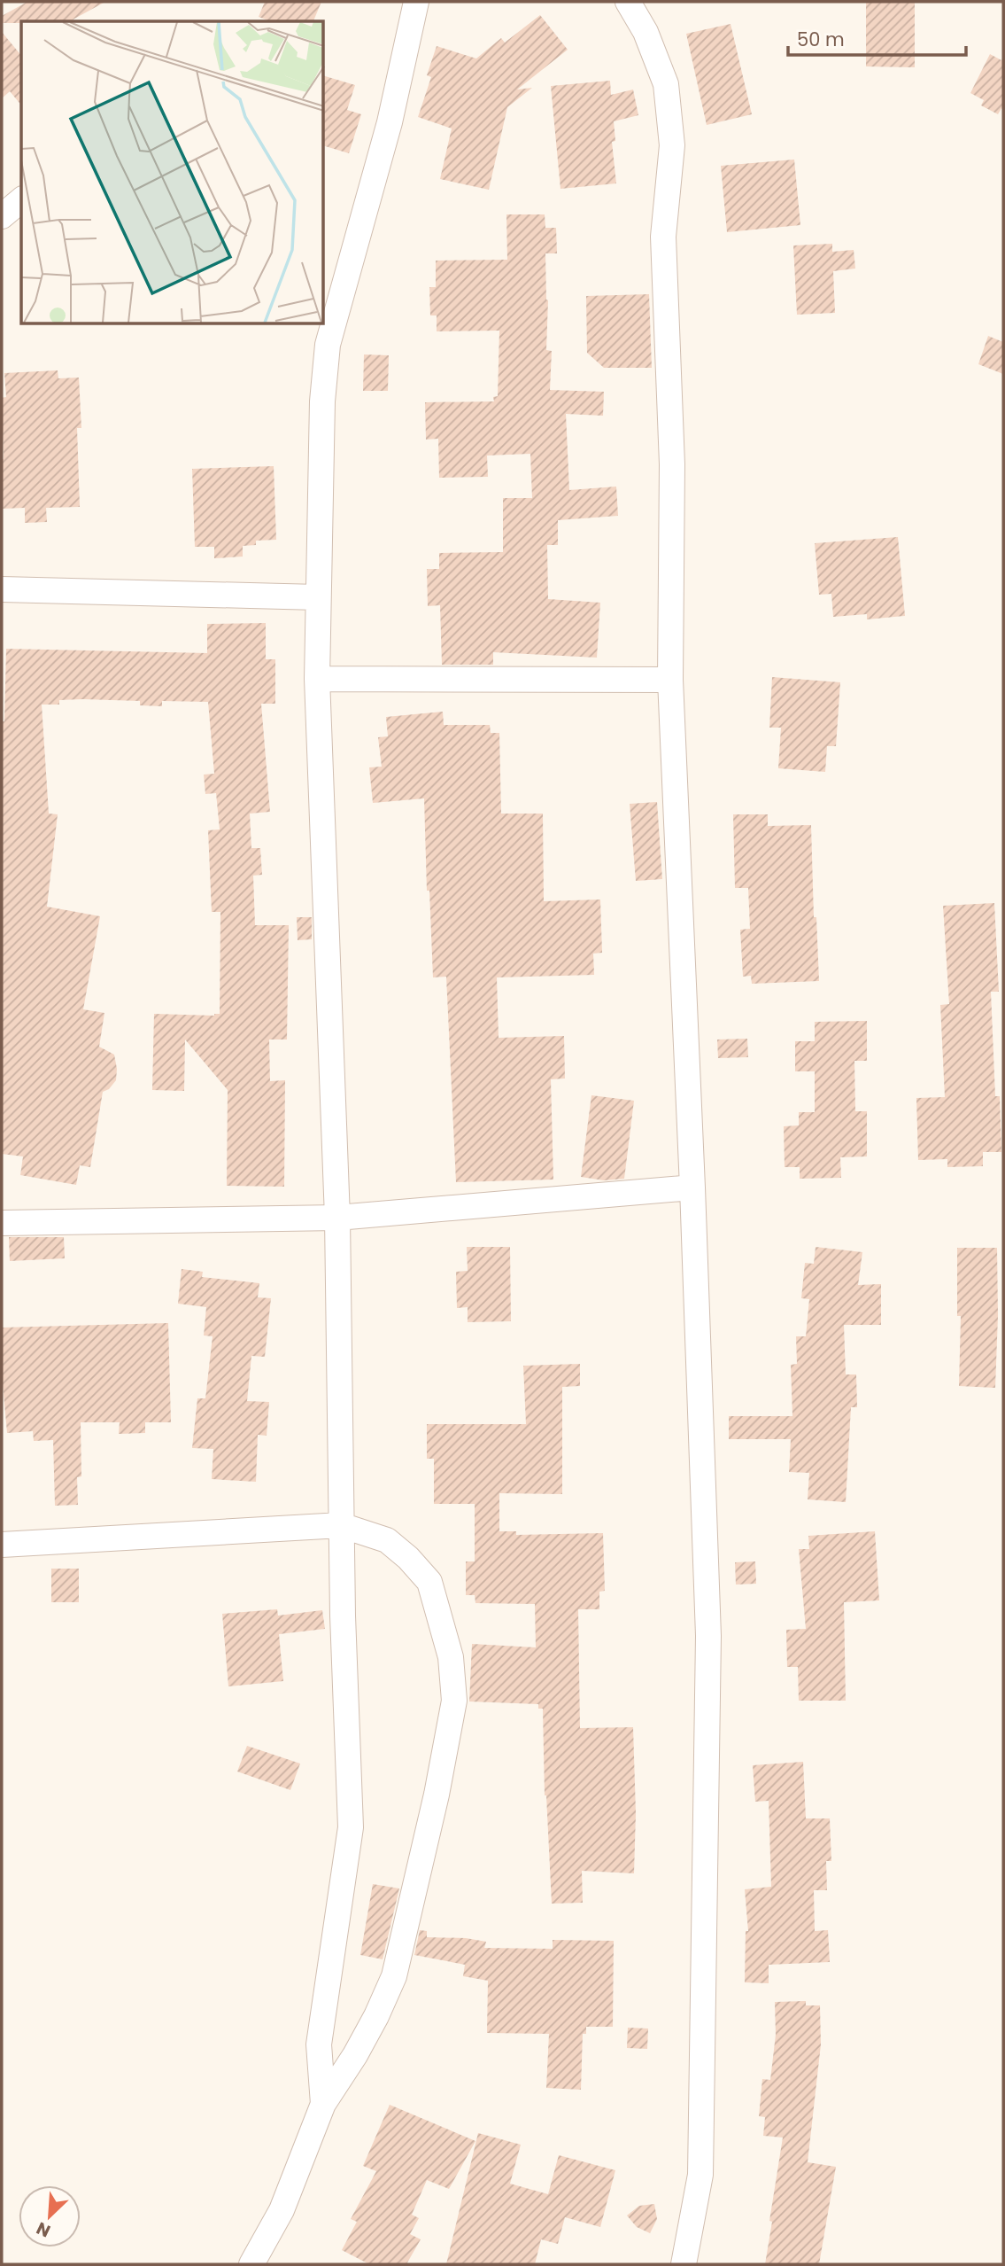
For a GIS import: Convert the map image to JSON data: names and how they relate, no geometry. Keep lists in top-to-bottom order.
{
  "scale_bar": "50 m",
  "north": "bottom left"
}
